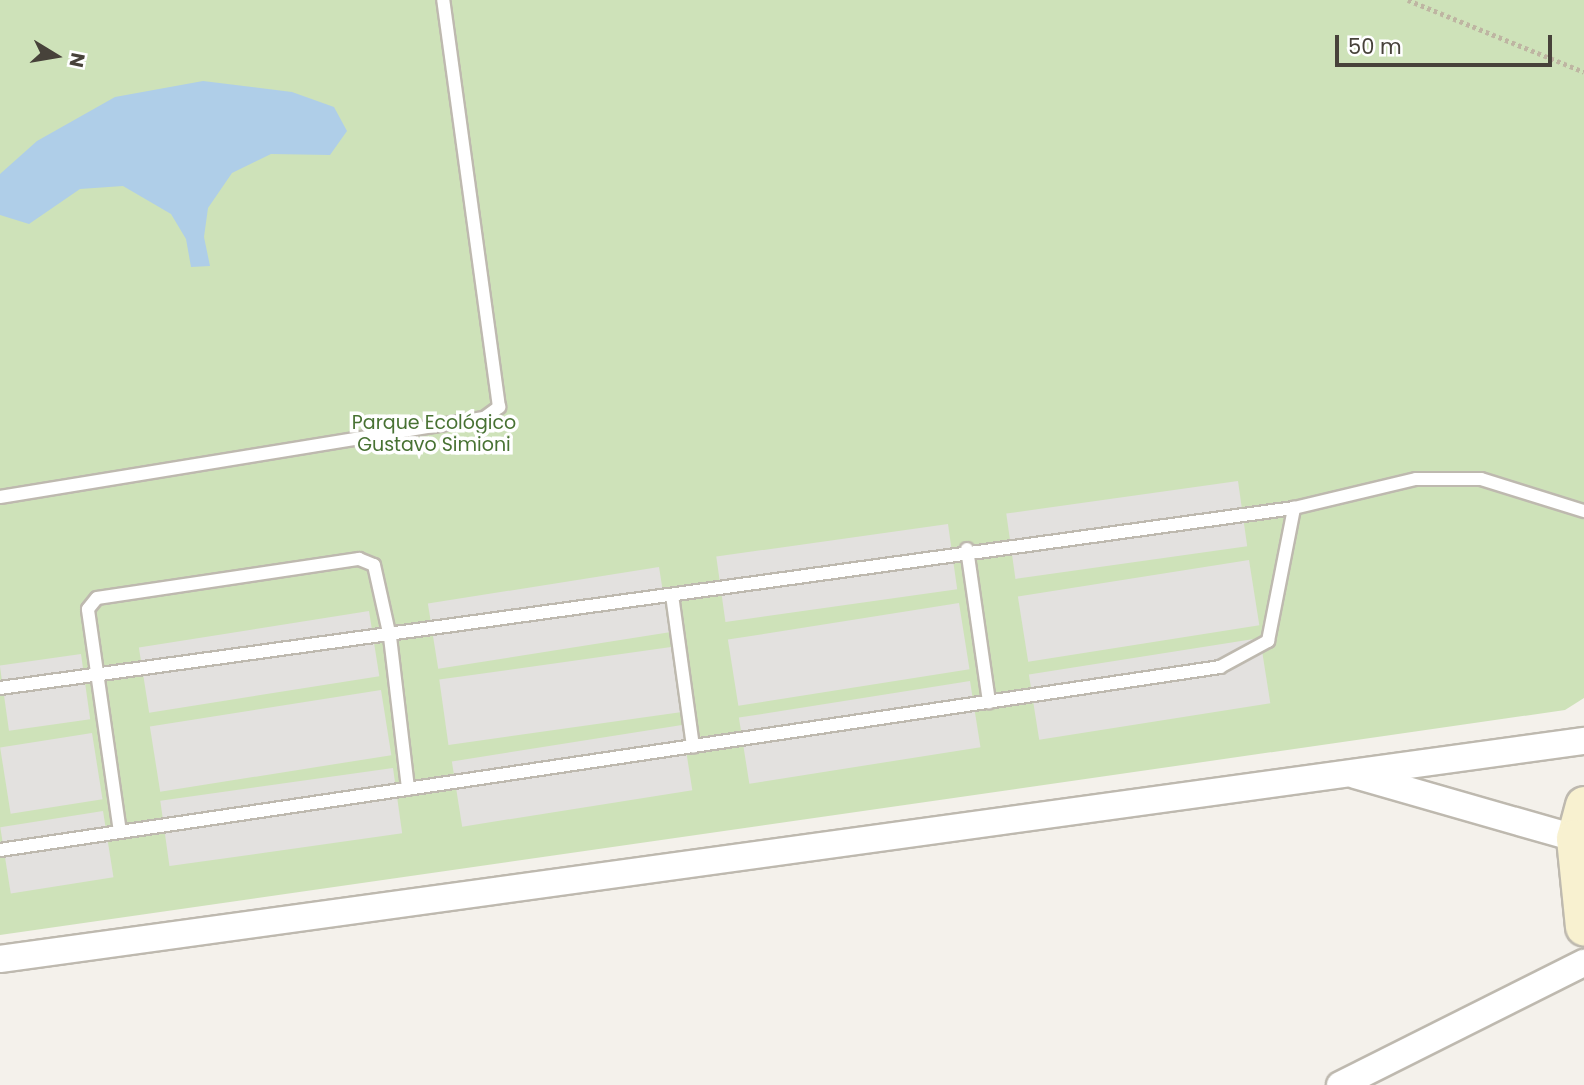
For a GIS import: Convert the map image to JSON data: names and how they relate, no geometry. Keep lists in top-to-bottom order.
{
  "parks": ["Parque Ecológico Gustavo Simioni"],
  "scale_bar": "50 m",
  "north": "right"
}
